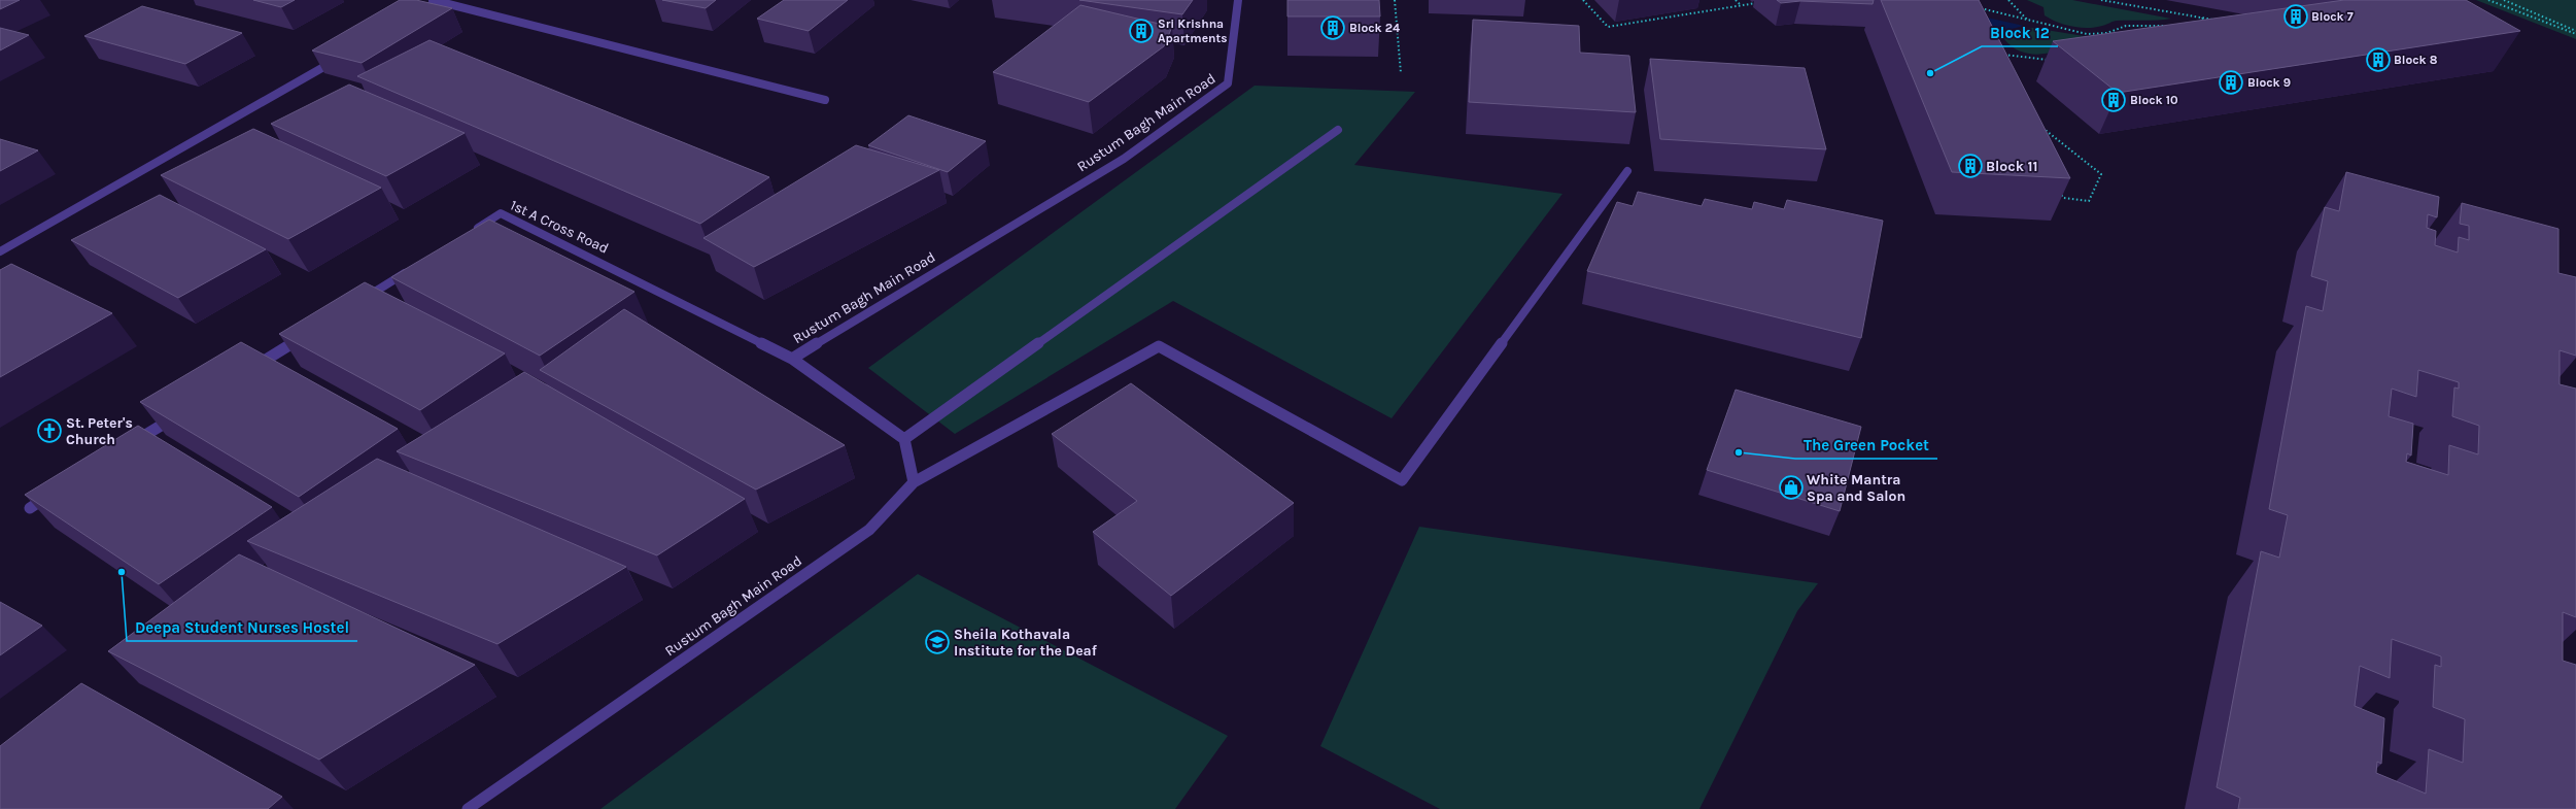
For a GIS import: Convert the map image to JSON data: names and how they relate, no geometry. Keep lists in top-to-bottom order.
{
  "streets": {
    "street": ["Rustum Bagh Main Road", "1st A Cross Road"]
  },
  "crossings": [
    ["Rustum Bagh Main Road", "1st A Cross Road"]
  ],
  "places": {
    "building": [
      "Block 7",
      "Block 24",
      "Sri Krishna Apartments",
      "Block 8",
      "Block 9",
      "Block 10",
      "Block 11"
    ],
    "other": ["Block 12", "The Green Pocket", "Deepa Student Nurses Hostel"],
    "church": ["St. Peter's Church"],
    "shop": ["White Mantra Spa and Salon"],
    "school or university": ["Sheila Kothavala Institute for the Deaf"]
  }
}
